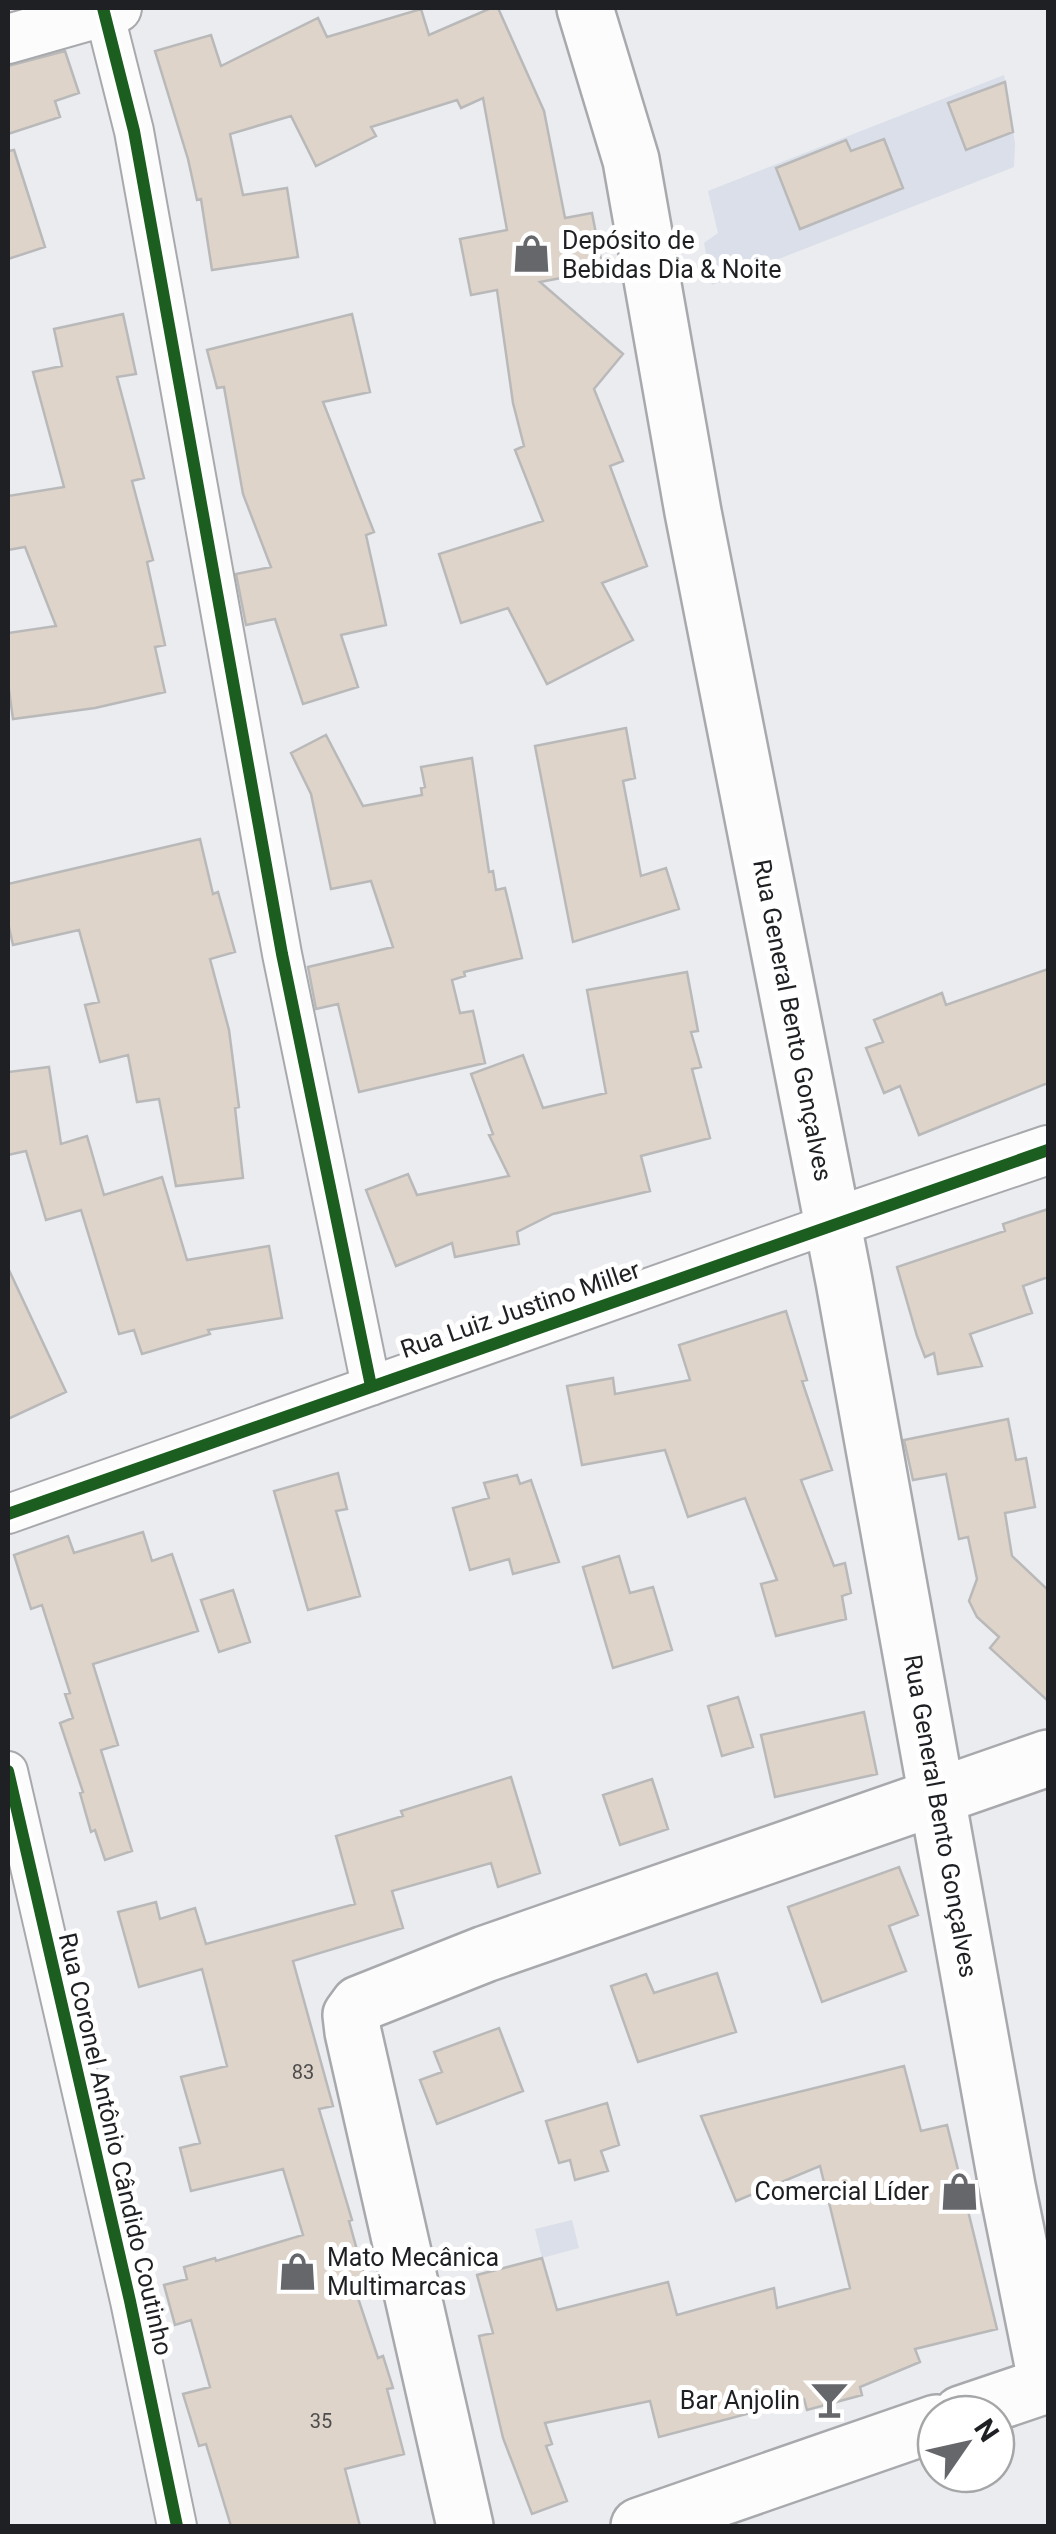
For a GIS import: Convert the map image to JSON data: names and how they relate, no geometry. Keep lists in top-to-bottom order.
{
  "streets": {
    "main road": ["Rua General Bento Gonçalves"],
    "street": ["Rua Luiz Justino Miller", "Rua Coronel Antônio Cândido Coutinho"]
  },
  "crossings": [
    ["Rua General Bento Gonçalves", "Rua Luiz Justino Miller"]
  ],
  "places": {
    "shop": ["Depósito de Bebidas Dia & Noite", "Comercial Líder", "Mato Mecânica Multimarcas"],
    "bar": ["Bar Anjolin"]
  },
  "house_numbers": ["83", "35"],
  "north": "top right"
}
